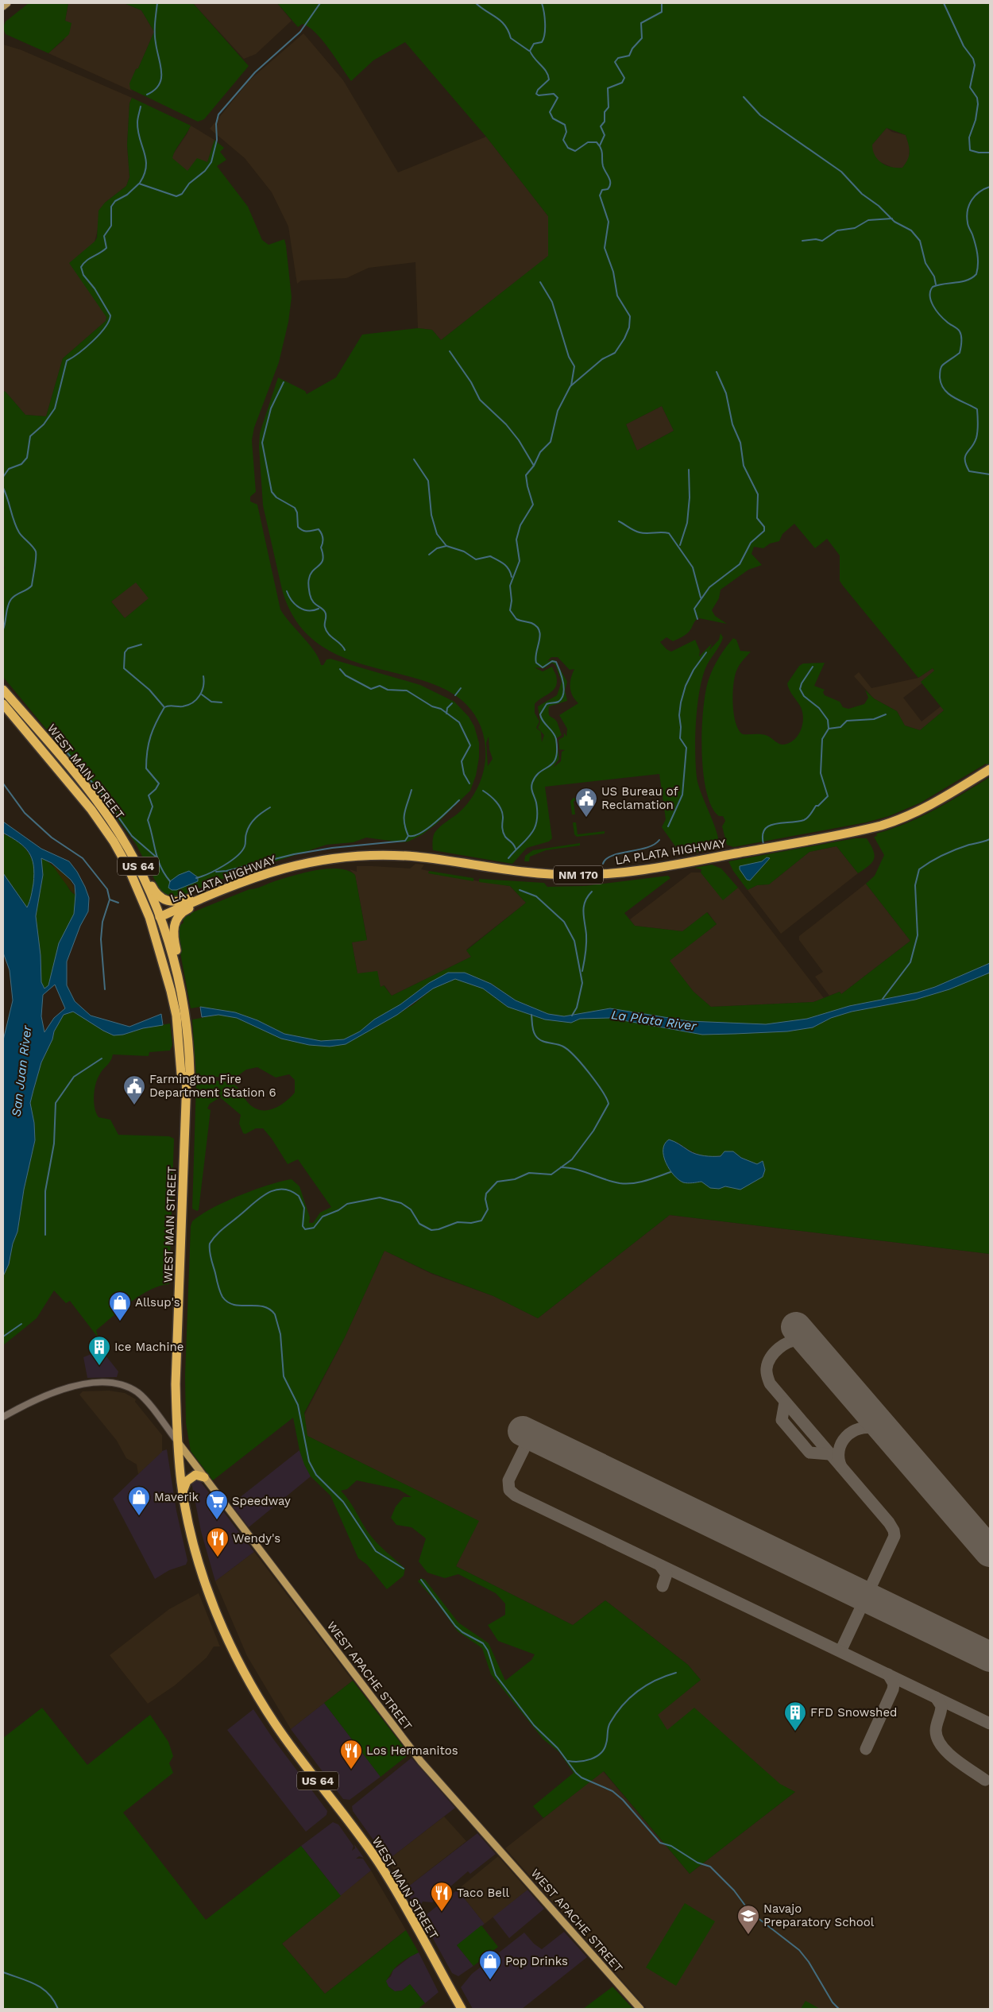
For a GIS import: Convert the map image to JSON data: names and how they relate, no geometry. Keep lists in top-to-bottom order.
{
  "streets": {
    "highway": [
      "WEST MAIN STREET",
      "LA PLATA HIGHWAY",
      "US 64",
      "NM 170"
    ],
    "main road": ["WEST APACHE STREET"]
  },
  "crossings": [
    ["WEST MAIN STREET", "LA PLATA HIGHWAY"],
    ["WEST MAIN STREET", "WEST APACHE STREET"]
  ],
  "water": ["La Plata River", "San Juan River"],
  "places": {
    "public building": ["US Bureau of Reclamation", "Farmington Fire Department Station 6"],
    "shop": ["Allsup's", "Maverik", "Pop Drinks"],
    "building": ["Ice Machine", "FFD Snowshed"],
    "supermarket": ["Speedway"],
    "restaurant": ["Wendy's", "Los Hermanitos", "Taco Bell"],
    "school or university": ["Navajo Preparatory School"]
  }
}
